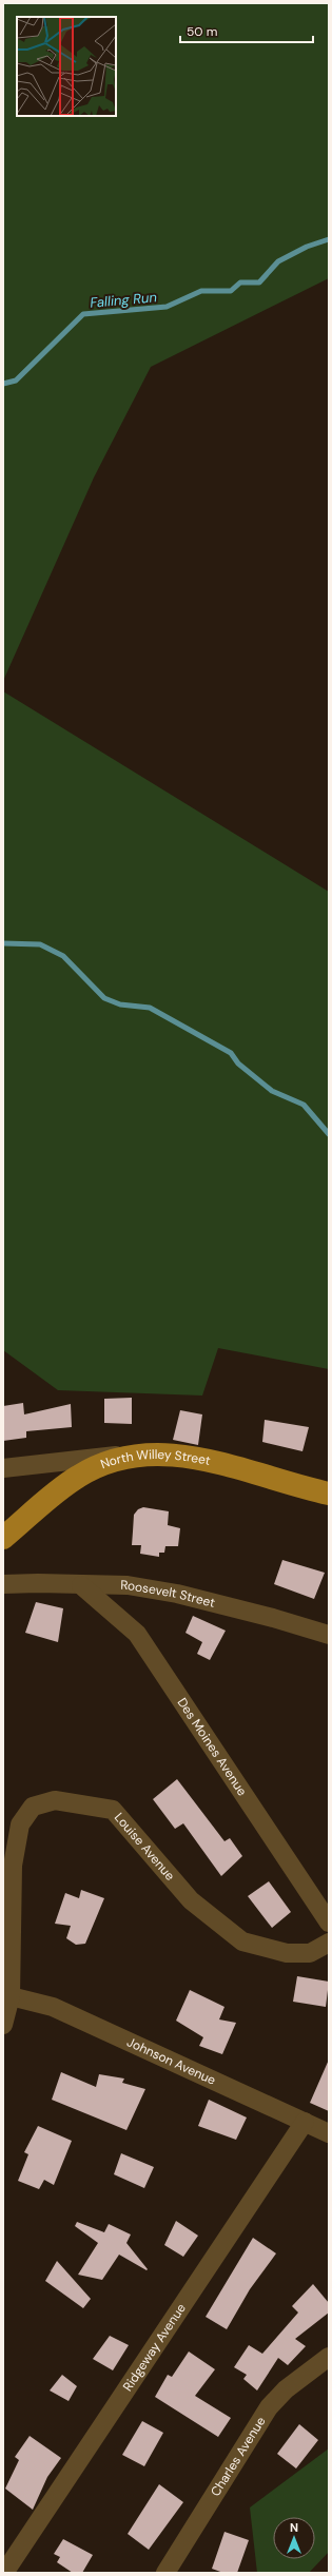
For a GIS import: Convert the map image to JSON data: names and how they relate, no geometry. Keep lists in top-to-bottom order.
{
  "streets": {
    "main road": ["North Willey Street"],
    "street": [
      "Roosevelt Street",
      "Des Moines Avenue",
      "Louise Avenue",
      "Johnson Avenue",
      "Ridgeway Avenue",
      "Charles Avenue"
    ]
  },
  "crossings": [
    ["Roosevelt Street", "Des Moines Avenue"],
    ["Louise Avenue", "Johnson Avenue"],
    ["Johnson Avenue", "Ridgeway Avenue"]
  ],
  "water": ["Falling Run"],
  "scale_bar": "50 m",
  "north": "top"
}
